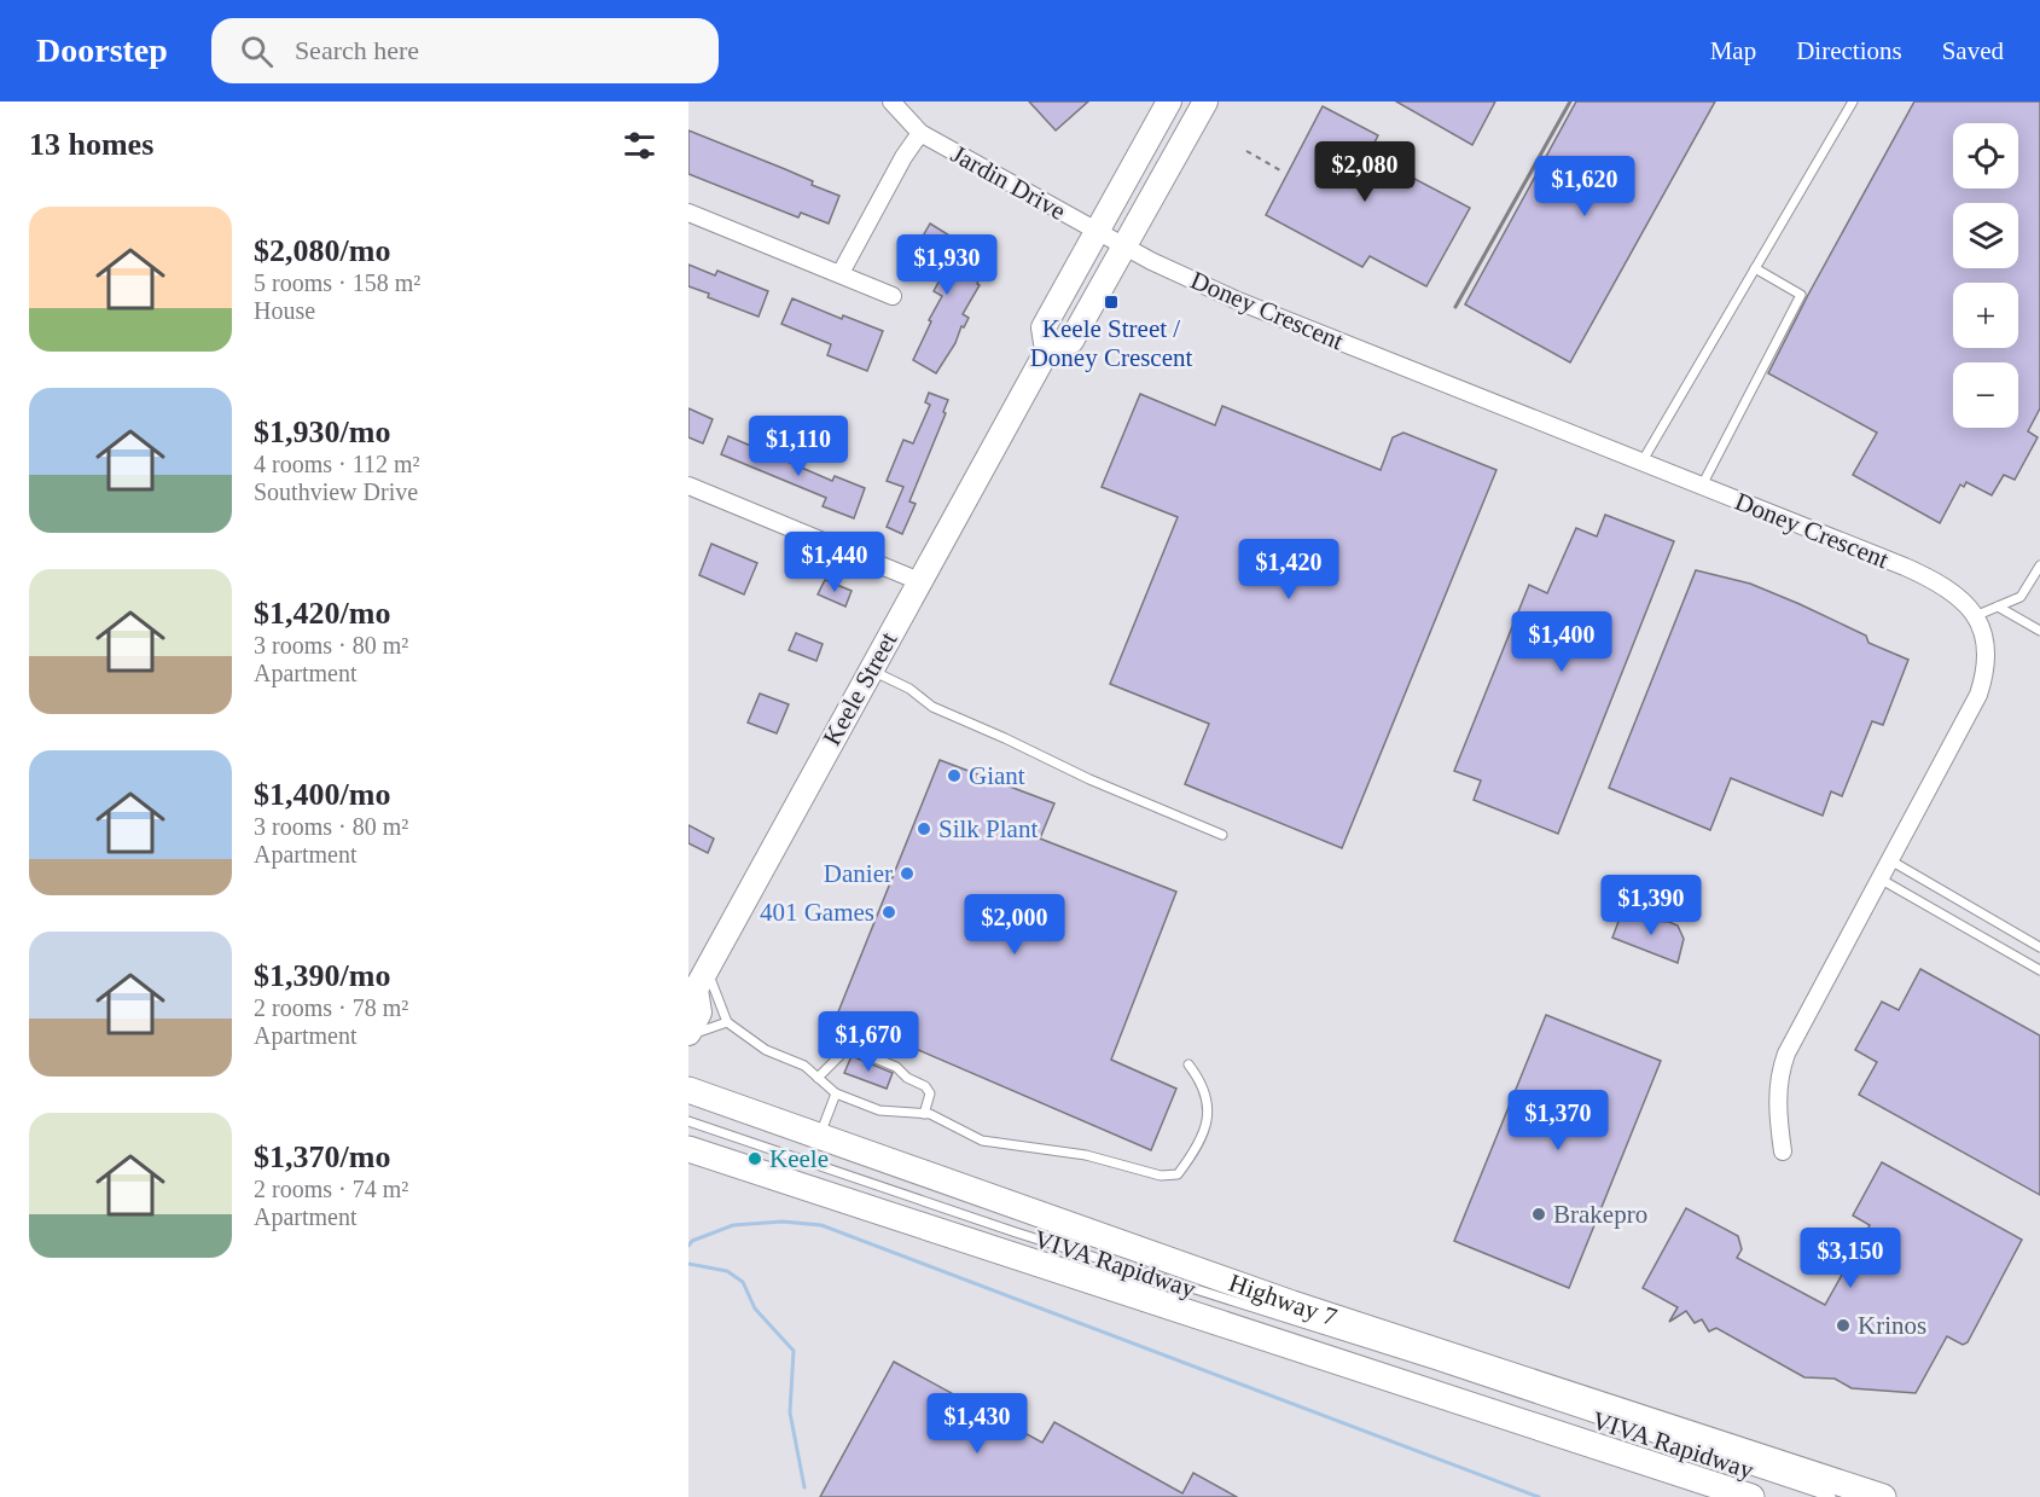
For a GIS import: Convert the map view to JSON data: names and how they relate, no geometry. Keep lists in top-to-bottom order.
{
  "streets": {
    "main road": ["Keele Street", "Highway 7"],
    "street": ["Jardin Drive", "Doney Crescent"],
    "lane": ["VIVA Rapidway"]
  },
  "crossings": [
    ["Jardin Drive", "Doney Crescent"],
    ["Jardin Drive", "Keele Street"],
    ["Doney Crescent", "Keele Street"],
    ["VIVA Rapidway", "Highway 7"]
  ],
  "places": {
    "transit": ["Keele Street / Doney Crescent"],
    "other": [
      "Giant",
      "Silk Plant",
      "Danier",
      "401 Games",
      "Keele",
      "Brakepro",
      "Krinos"
    ]
  },
  "page": {
    "header": "Doorstep",
    "search": "Search here",
    "nav": ["Map", "Directions", "Saved"],
    "heading": "13 homes",
    "map_buttons": ["+", "−"],
    "price": [
      "$2,080",
      "$1,620",
      "$1,930",
      "$1,110",
      "$1,440",
      "$1,420",
      "$1,400",
      "$1,390",
      "$2,000",
      "$1,670",
      "$1,370",
      "$3,150",
      "$1,430"
    ],
    "list": [
      {
        "name": "$2,080/mo",
        "note": "5 rooms · 158 m² · House"
      },
      {
        "name": "$1,930/mo",
        "note": "4 rooms · 112 m² · Southview Drive"
      },
      {
        "name": "$1,420/mo",
        "note": "3 rooms · 80 m² · Apartment"
      },
      {
        "name": "$1,400/mo",
        "note": "3 rooms · 80 m² · Apartment"
      },
      {
        "name": "$1,390/mo",
        "note": "2 rooms · 78 m² · Apartment"
      },
      {
        "name": "$1,370/mo",
        "note": "2 rooms · 74 m² · Apartment"
      }
    ]
  }
}
